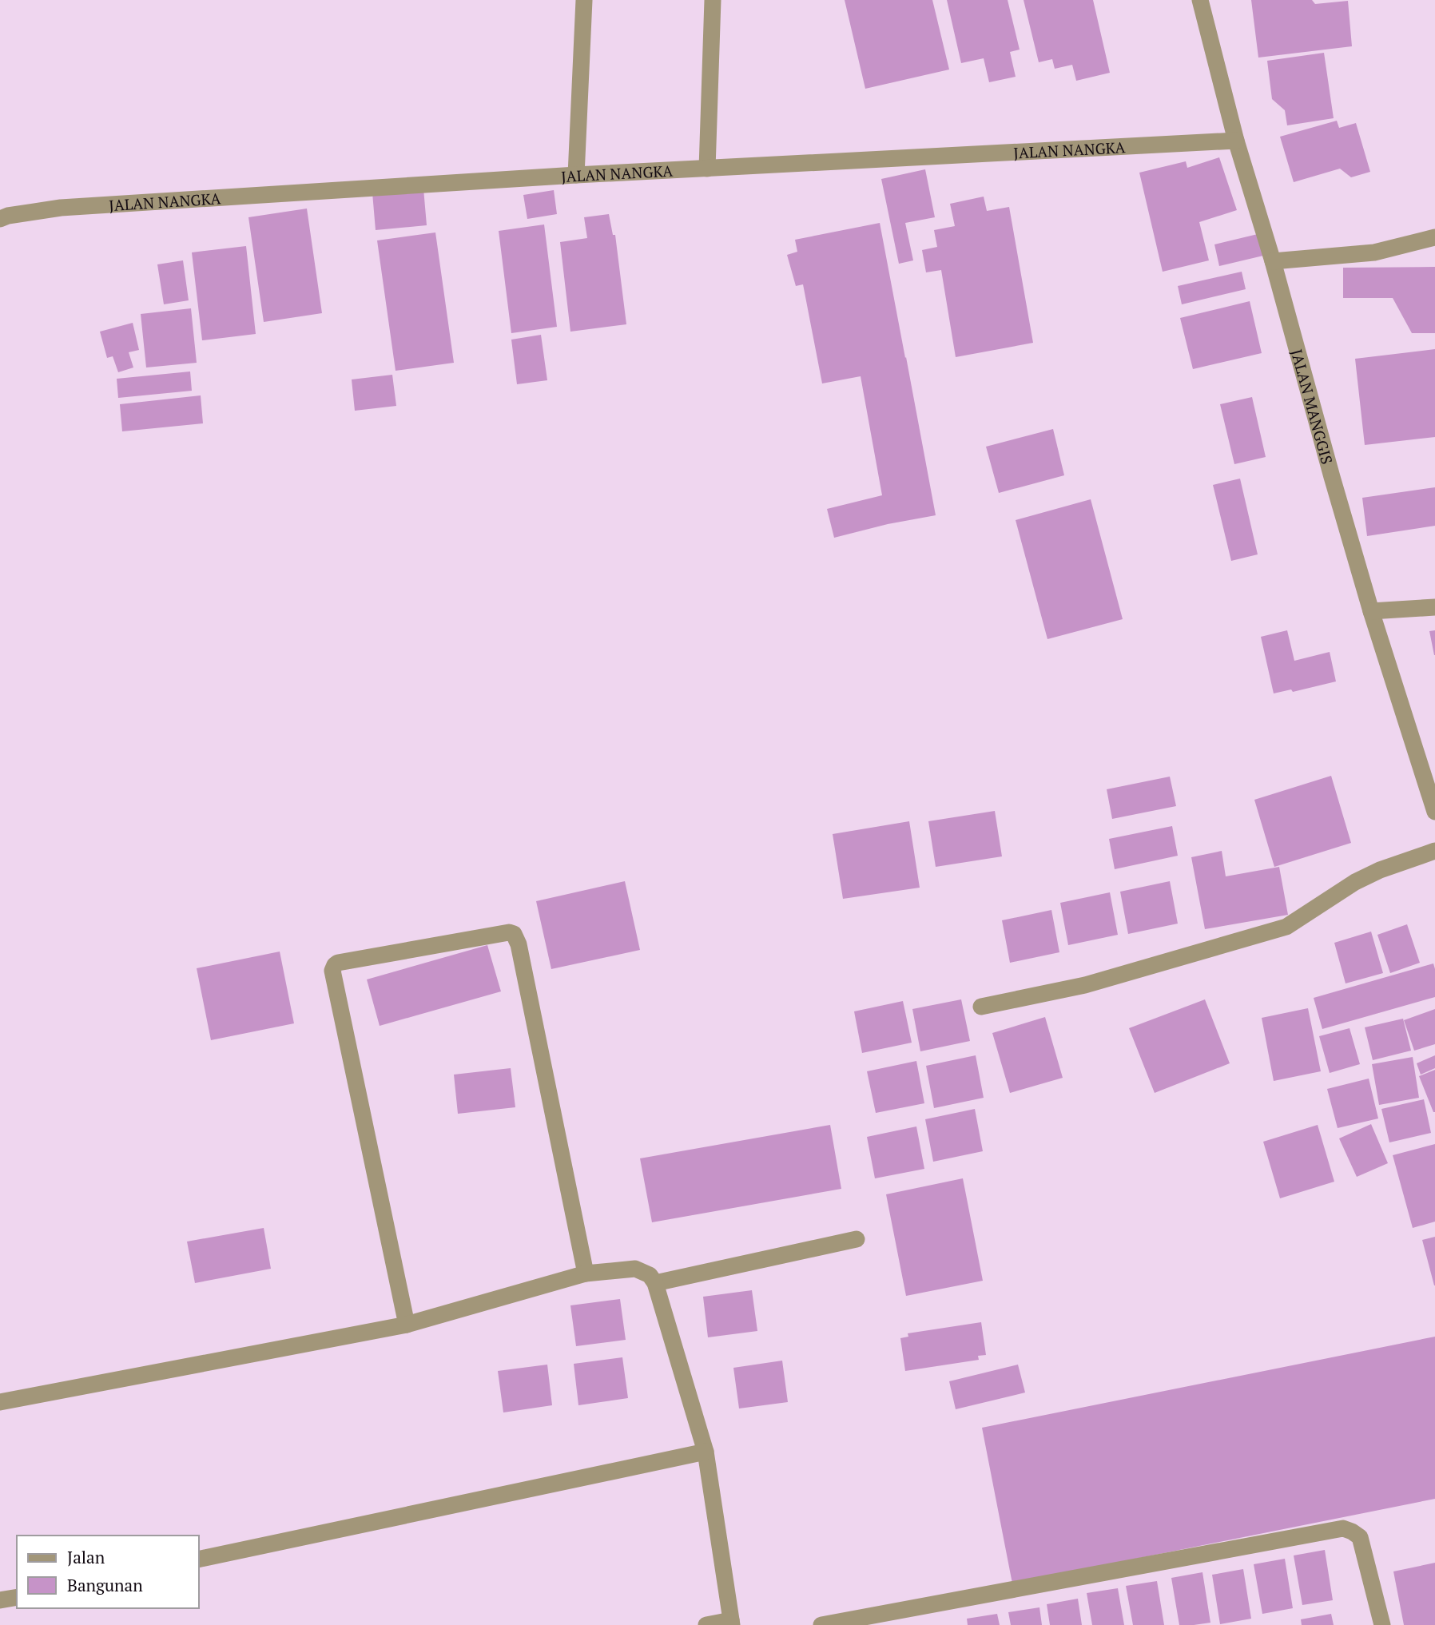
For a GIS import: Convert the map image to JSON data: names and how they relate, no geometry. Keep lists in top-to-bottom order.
{
  "streets": {
    "street": ["JALAN NANGKA", "JALAN MANGGIS"]
  },
  "crossings": [
    ["JALAN NANGKA", "JALAN MANGGIS"]
  ],
  "legend": ["Jalan", "Bangunan"]
}
